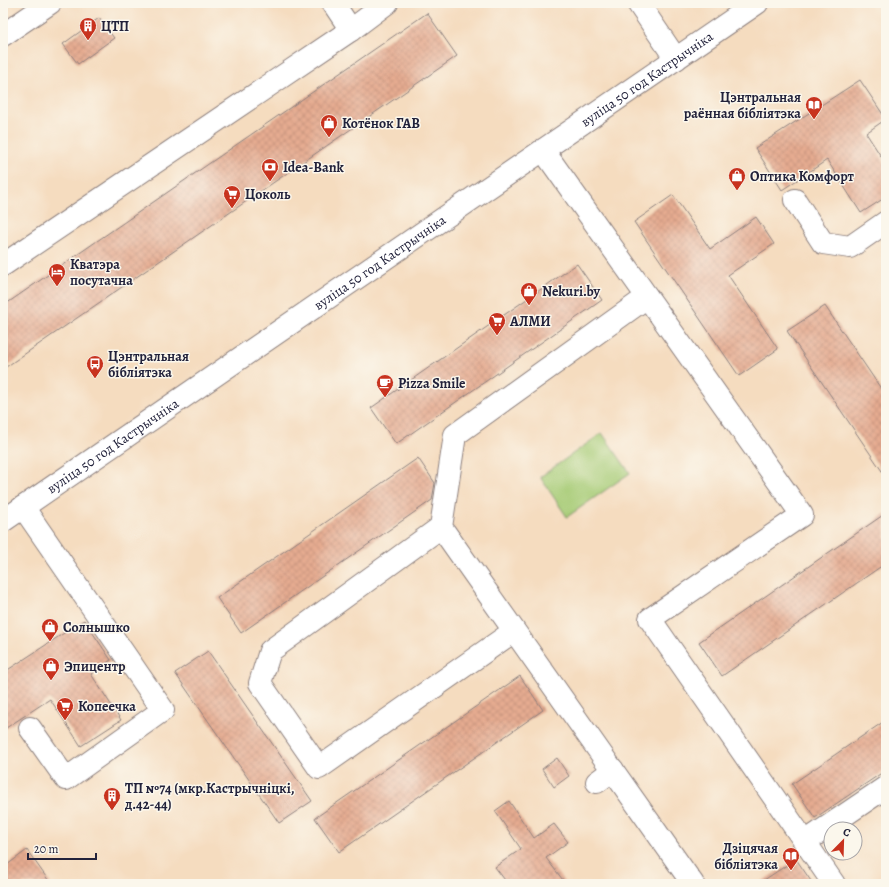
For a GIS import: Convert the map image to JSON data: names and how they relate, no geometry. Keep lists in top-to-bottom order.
{
  "streets": {
    "street": ["вуліца 50 год Кастрычніка"]
  },
  "places": {
    "building": ["ЦТП", "ТП №74 (мкр.Кастрычніцкі, д.42-44)"],
    "library": ["Цэнтральная раённая бібліятэка", "Дзіцячая бібліятэка"],
    "shop": [
      "Котёнок ГАВ",
      "Оптика Комфорт",
      "Nekuri.by",
      "Солнышко",
      "Эпицентр"
    ],
    "bank": ["Idea-Bank"],
    "supermarket": ["Цоколь", "АЛМИ", "Копеечка"],
    "hotel": ["Кватэра посутачна"],
    "bus stop": ["Цэнтральная бібліятэка"],
    "cafe": ["Pizza Smile"]
  },
  "scale_bar": "20 m",
  "north": "top right"
}
